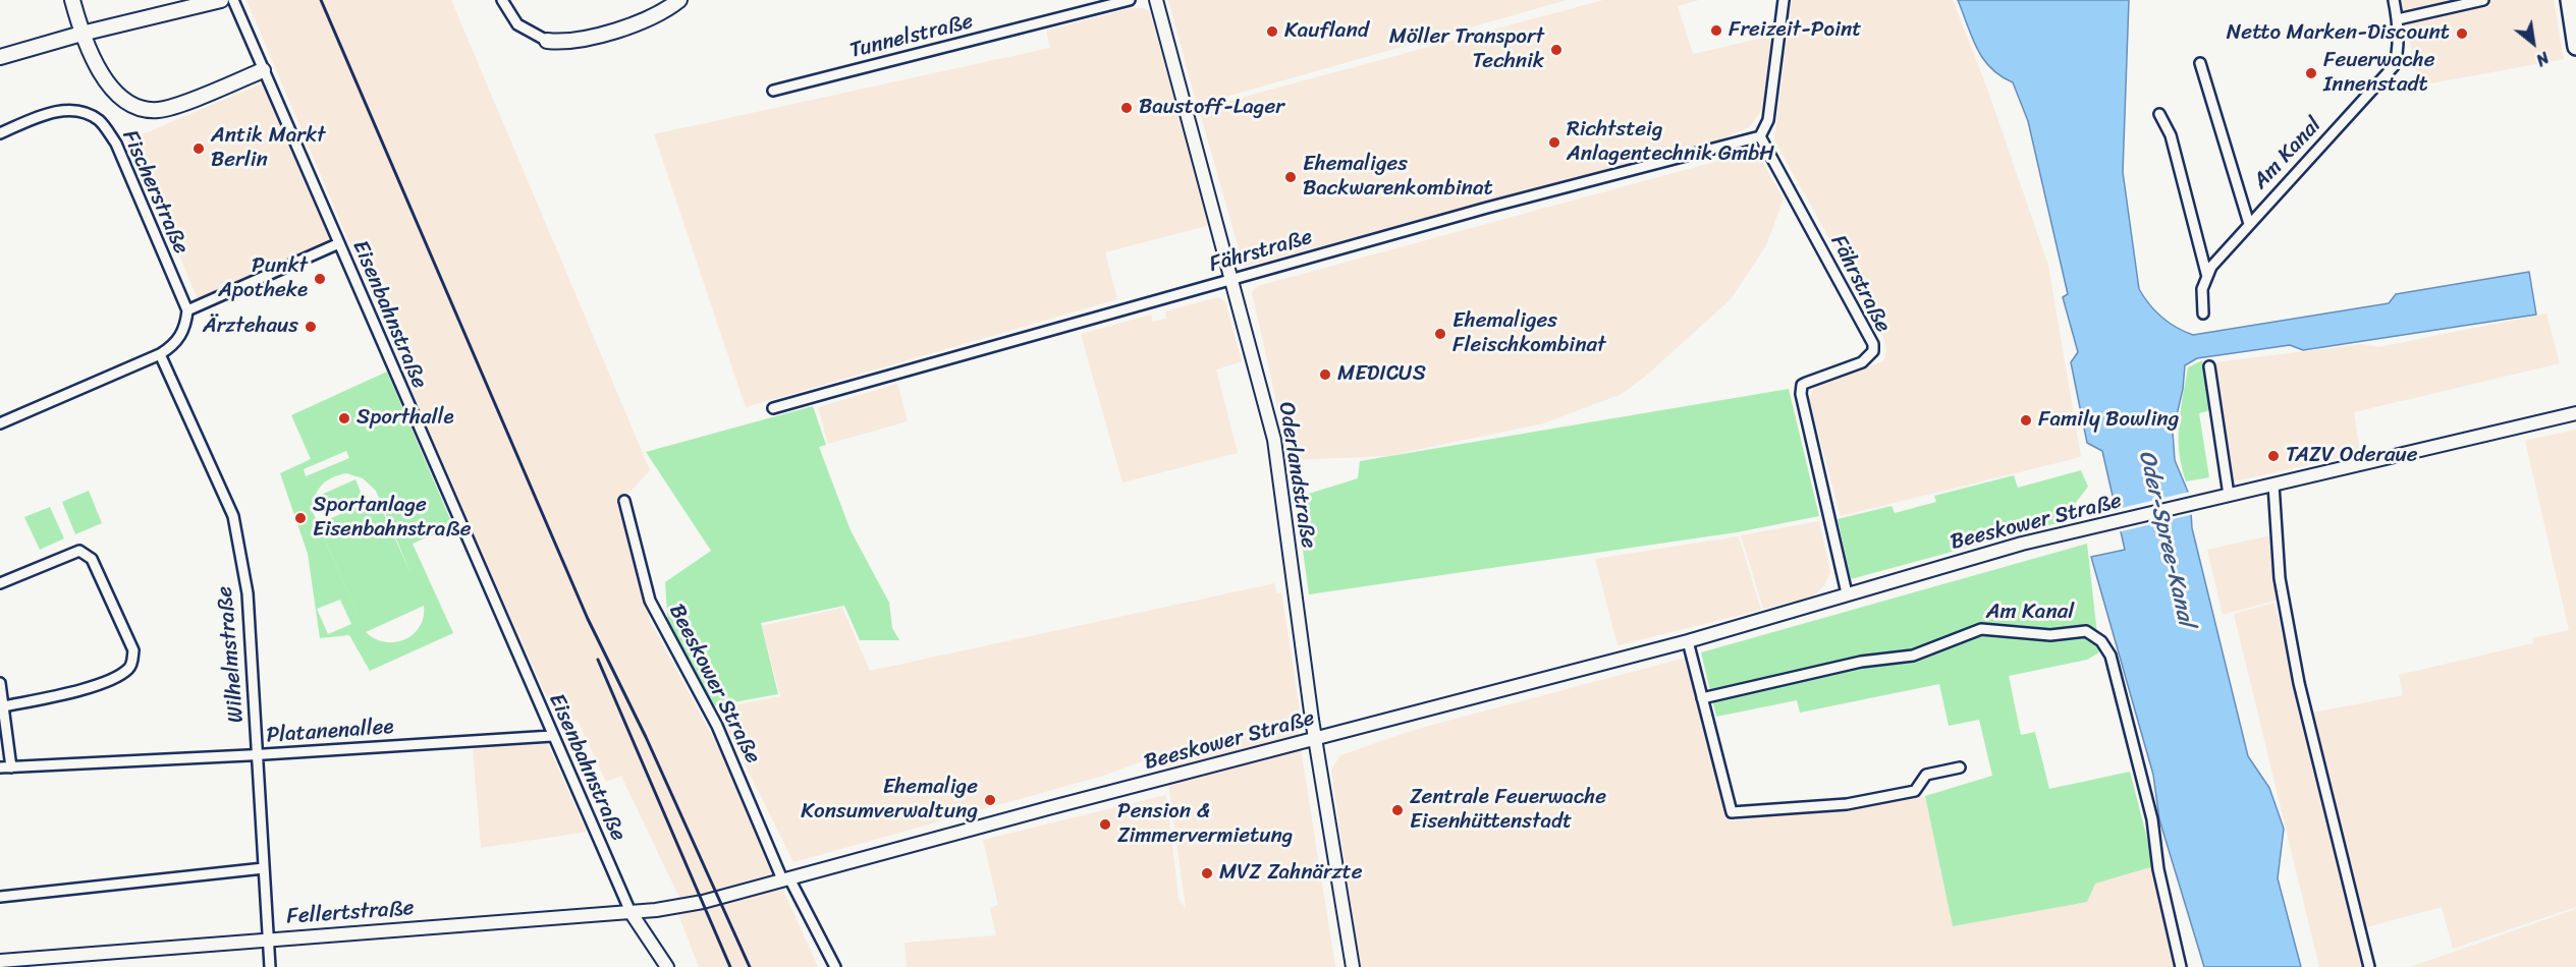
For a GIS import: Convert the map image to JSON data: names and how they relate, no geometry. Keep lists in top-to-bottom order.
{
  "streets": {
    "street": [
      "Tunnelstraße",
      "Am Kanal",
      "Fischerstraße",
      "Fährstraße",
      "Eisenbahnstraße",
      "Oderlandstraße",
      "Beeskower Straße",
      "Wilhelmstraße",
      "Platanenallee",
      "Fellertstraße"
    ]
  },
  "crossings": [
    ["Fährstraße", "Oderlandstraße"],
    ["Fährstraße", "Beeskower Straße"],
    ["Eisenbahnstraße", "Platanenallee"],
    ["Eisenbahnstraße", "Fellertstraße"],
    ["Oderlandstraße", "Beeskower Straße"],
    ["Beeskower Straße", "Fellertstraße"],
    ["Wilhelmstraße", "Platanenallee"],
    ["Wilhelmstraße", "Fellertstraße"]
  ],
  "water": ["Oder-Spree-Kanal"],
  "places": [
    "Freizeit-Point",
    "Kaufland",
    "Netto Marken-Discount",
    "Möller Transport Technik",
    "Feuerwache Innenstadt",
    "Baustoff-Lager",
    "Richtsteig Anlagentechnik GmbH",
    "Antik Markt Berlin",
    "Ehemaliges Backwarenkombinat",
    "Punkt Apotheke",
    "Ärztehaus",
    "Ehemaliges Fleischkombinat",
    "MEDICUS",
    "Sporthalle",
    "Family Bowling",
    "TAZV Oderaue",
    "Sportanlage Eisenbahnstraße",
    "Ehemalige Konsumverwaltung",
    "Zentrale Feuerwache Eisenhüttenstadt",
    "Pension & Zimmervermietung",
    "MVZ Zahnärzte"
  ],
  "north": "bottom right"
}
